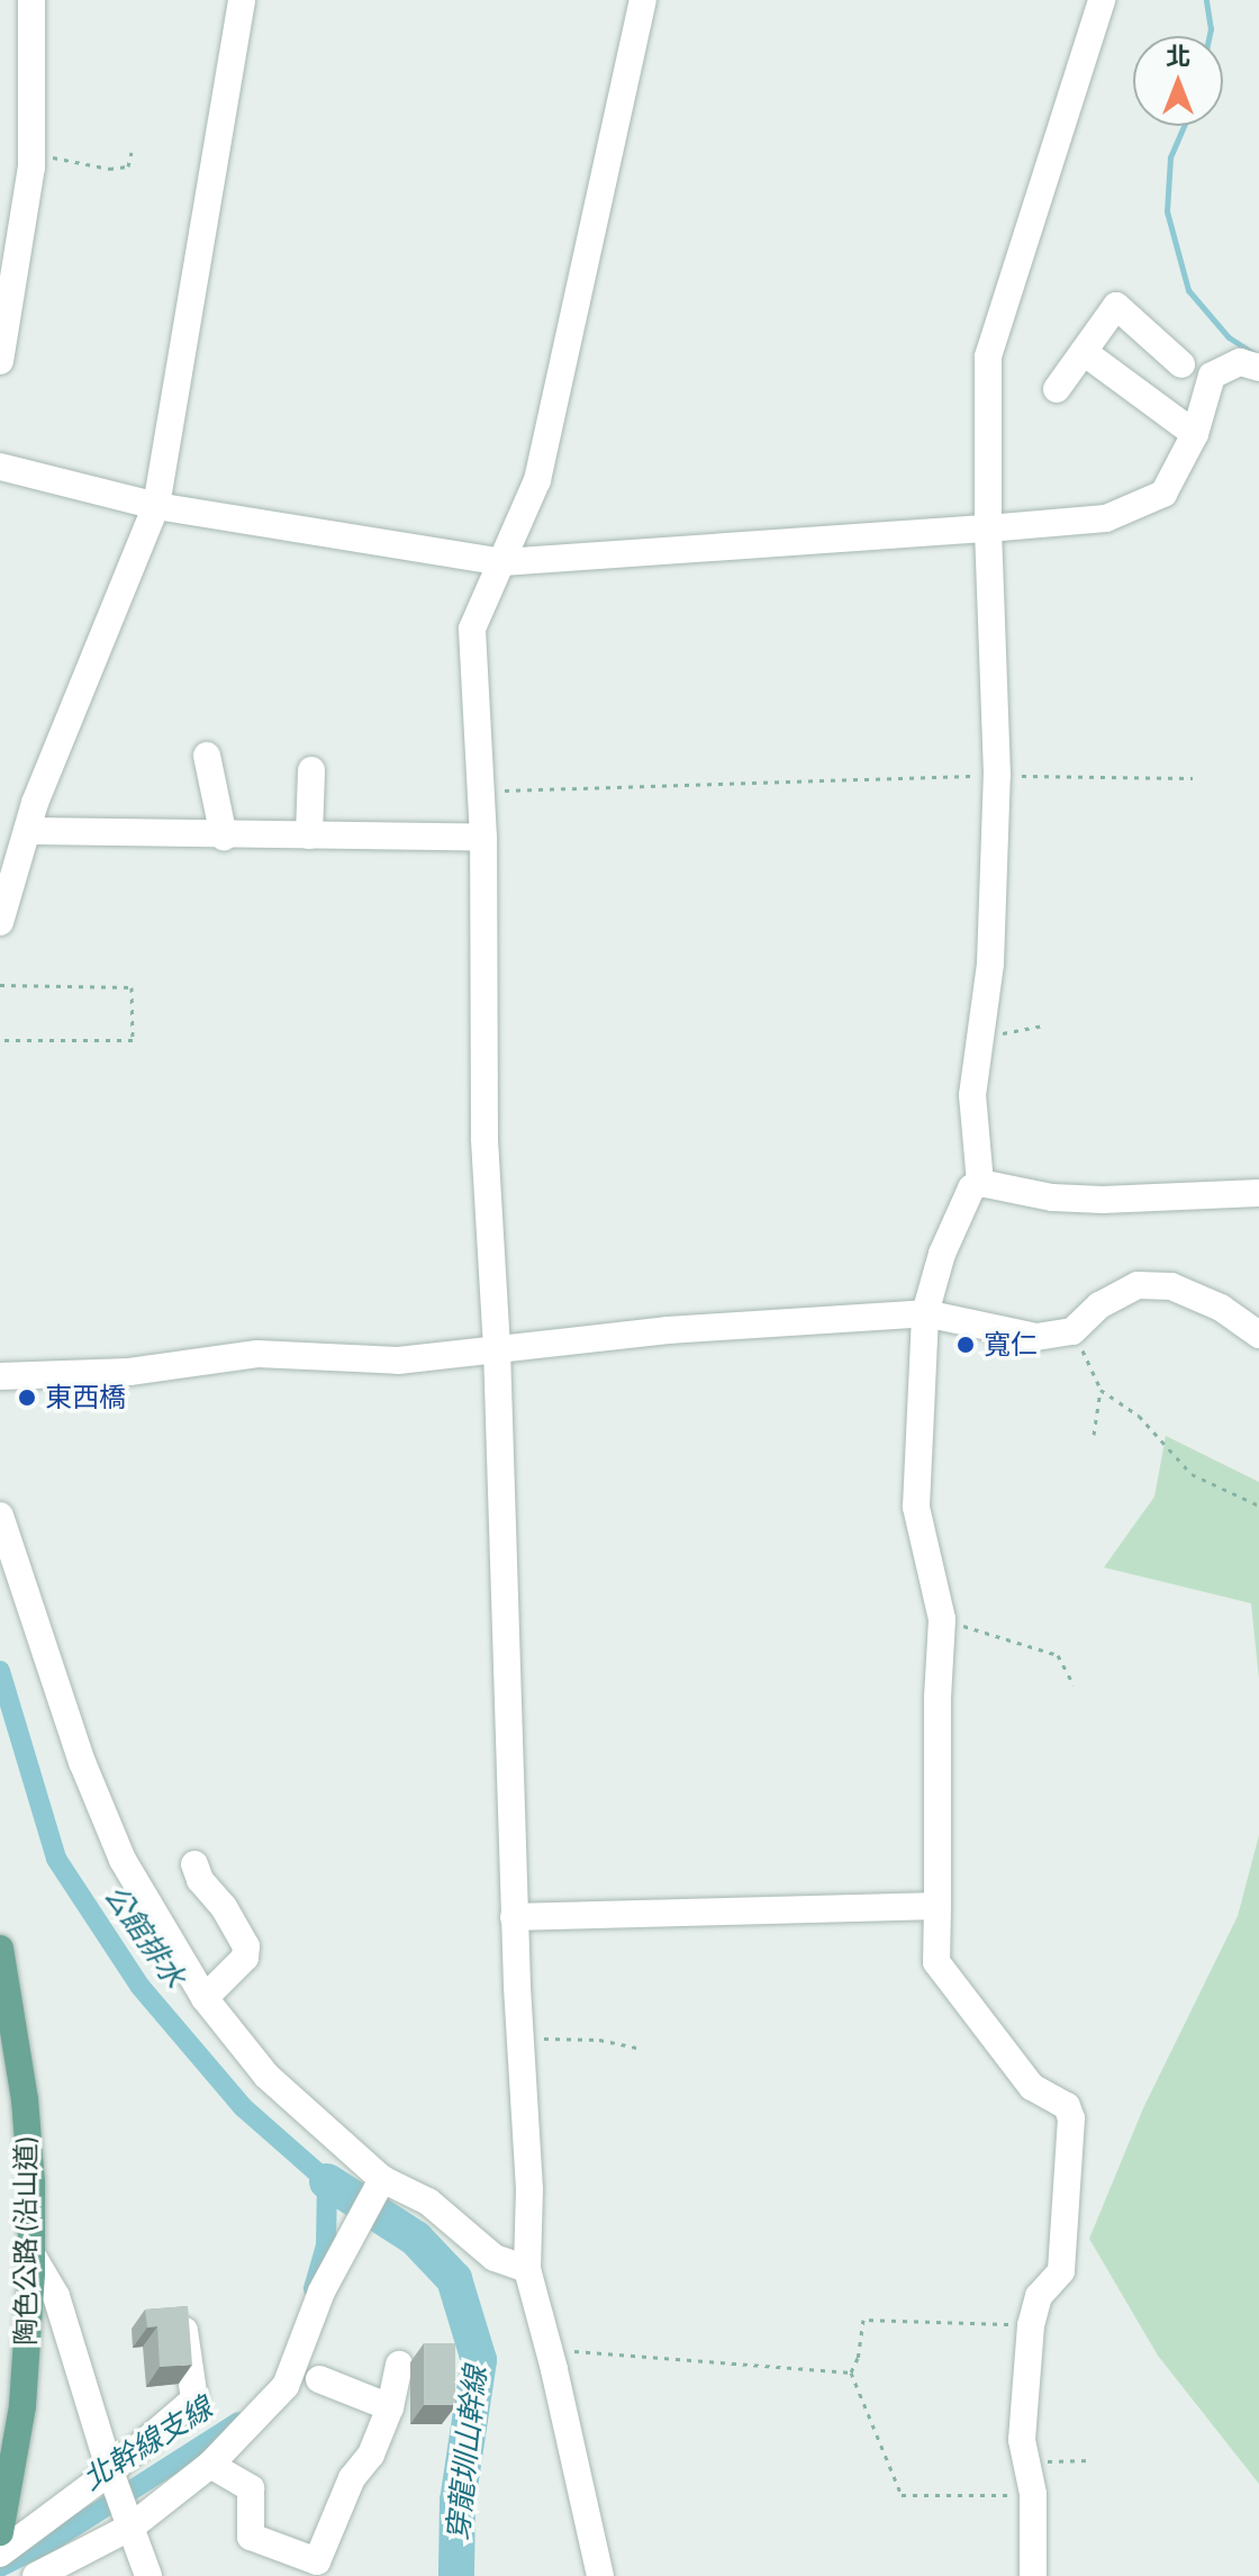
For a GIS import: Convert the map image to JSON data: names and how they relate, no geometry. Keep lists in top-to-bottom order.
{
  "streets": {
    "main road": ["陶色公路 (沿山道)"]
  },
  "water": ["公館排水", "北幹線支線", "穿龍圳山幹線"],
  "places": ["寬仁", "東西橋"],
  "north": "top"
}
